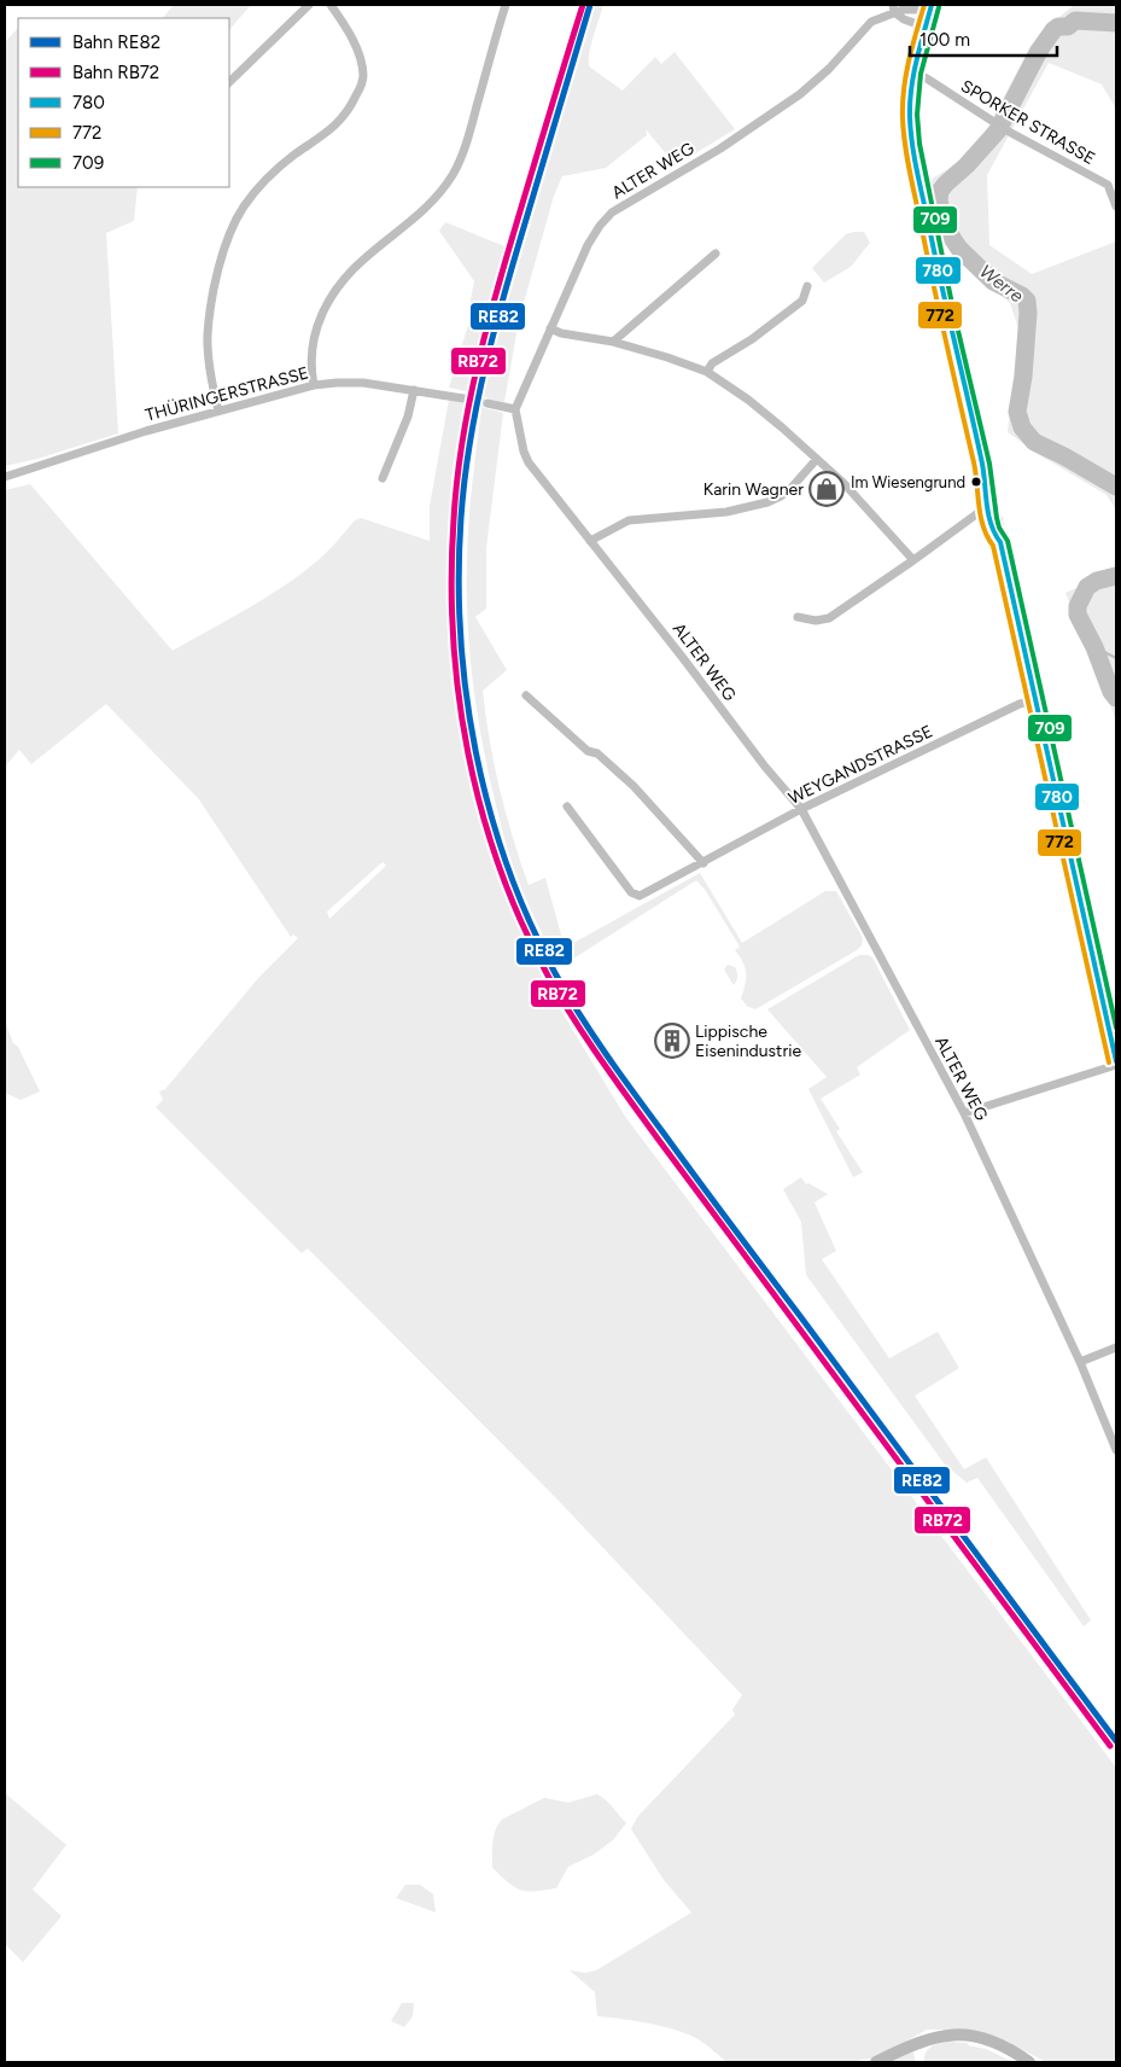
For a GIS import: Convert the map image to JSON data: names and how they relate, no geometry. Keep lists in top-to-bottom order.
{
  "streets": {
    "street": [
      "SPORKER STRASSE",
      "ALTER WEG",
      "THÜRINGERSTRASSE",
      "WEYGANDSTRASSE"
    ]
  },
  "crossings": [
    ["ALTER WEG", "WEYGANDSTRASSE"]
  ],
  "water": ["Werre"],
  "places": {
    "other": ["Im Wiesengrund"],
    "shop": ["Karin Wagner"],
    "building": ["Lippische Eisenindustrie"]
  },
  "lines": [
    "rail line RE82",
    "rail line RB72",
    "transit line 780",
    "transit line 772",
    "transit line 709"
  ],
  "legend": [
    "Bahn RE82",
    "Bahn RB72",
    "780",
    "772",
    "709"
  ],
  "scale_bar": "100 m"
}
